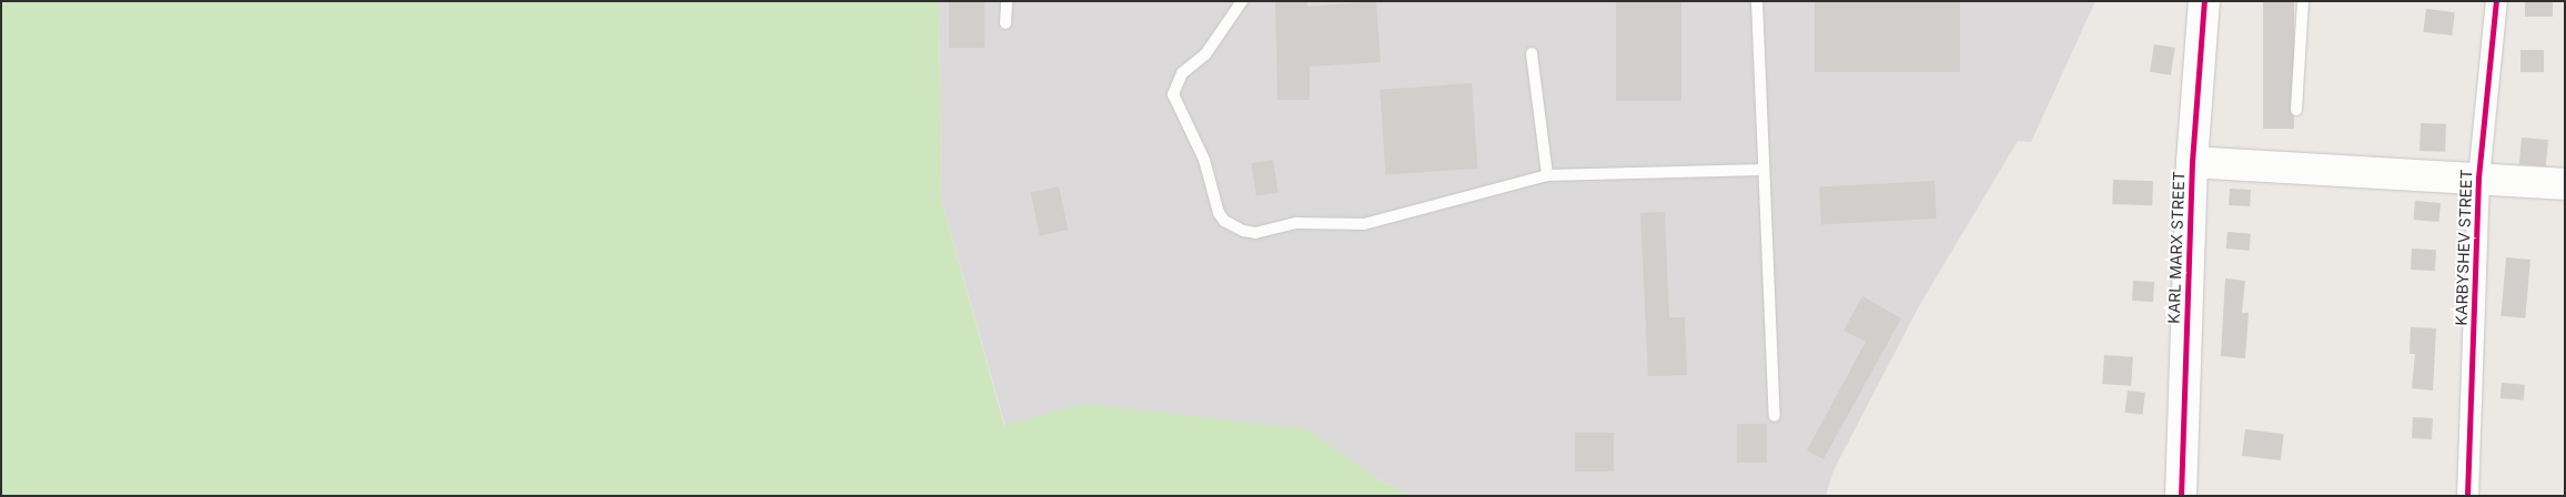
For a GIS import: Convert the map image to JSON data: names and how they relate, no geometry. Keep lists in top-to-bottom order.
{
  "streets": {
    "street": ["KARL MARX STREET", "KARBYSHEV STREET"]
  }
}
